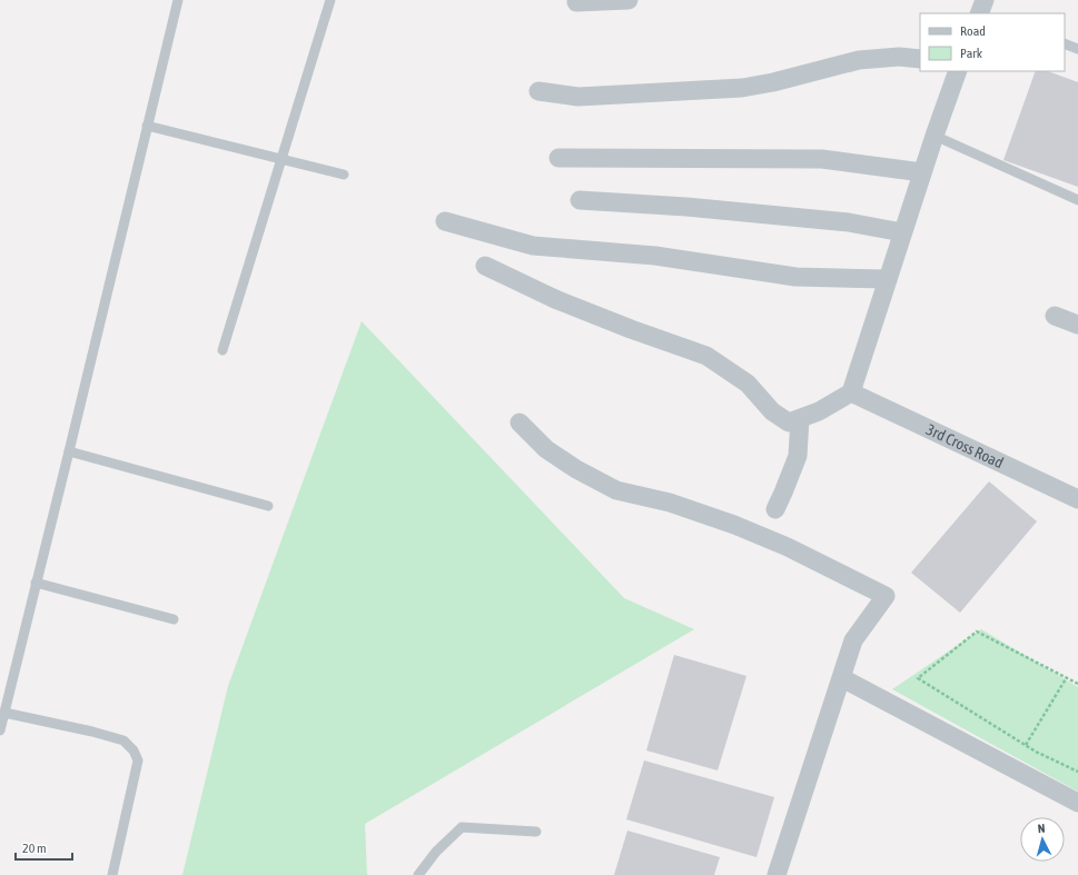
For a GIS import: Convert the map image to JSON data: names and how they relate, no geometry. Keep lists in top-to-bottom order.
{
  "streets": {
    "street": ["3rd Cross Road"]
  },
  "legend": ["Road", "Park"],
  "scale_bar": "20 m",
  "north": "top"
}
